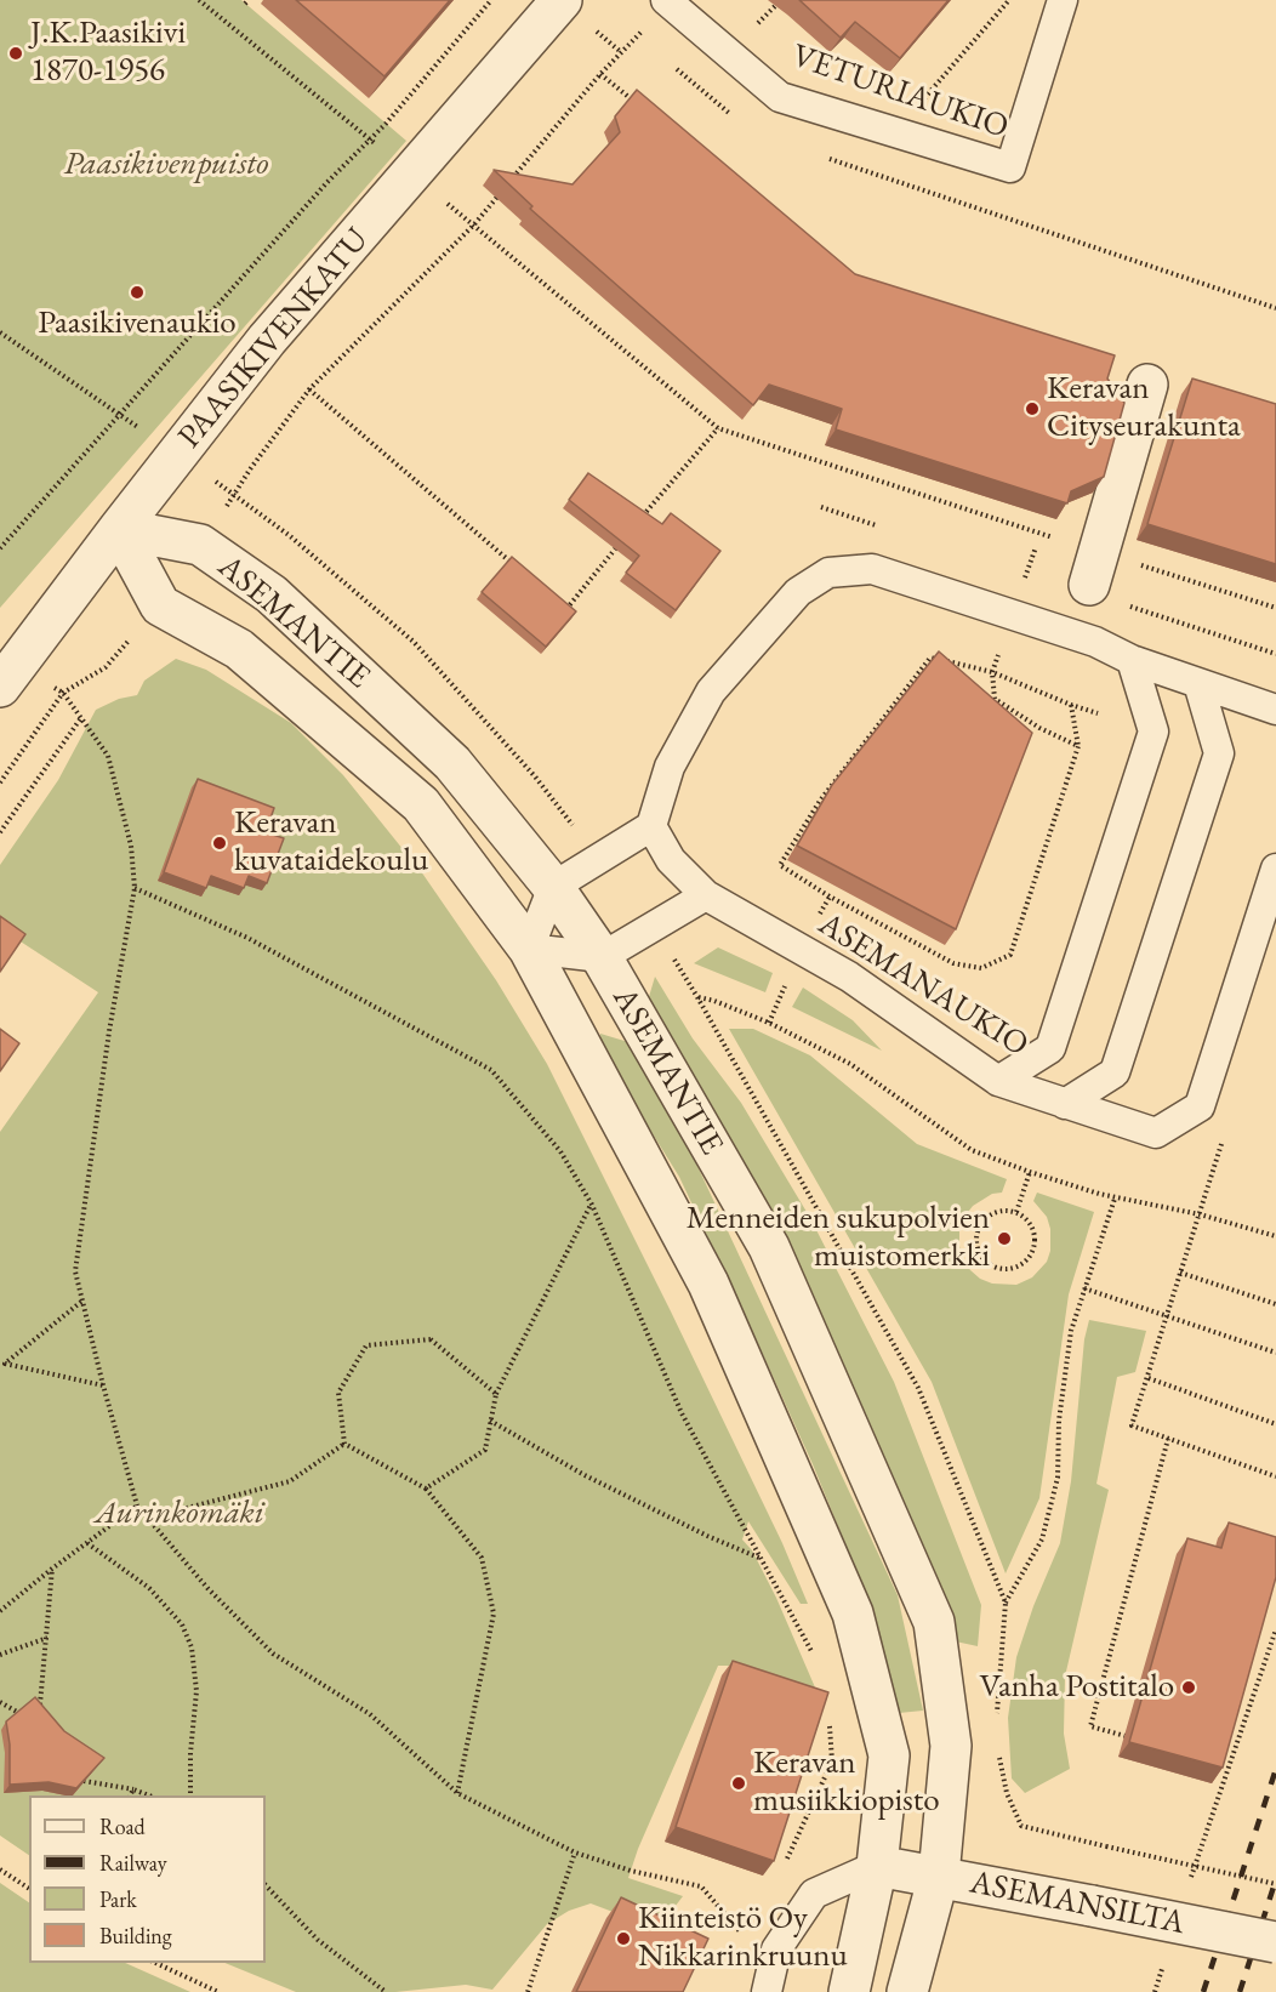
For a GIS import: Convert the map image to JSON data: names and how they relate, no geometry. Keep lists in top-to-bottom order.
{
  "streets": {
    "street": ["PAASIKIVENKATU", "ASEMANTIE", "ASEMANSILTA"],
    "lane": ["VETURIAUKIO", "ASEMANAUKIO"]
  },
  "crossings": [
    ["PAASIKIVENKATU", "ASEMANTIE"],
    ["ASEMANTIE", "ASEMANSILTA"]
  ],
  "parks": ["Paasikivenpuisto", "Aurinkomäki"],
  "places": [
    "J.K.Paasikivi 1870-1956",
    "Paasikivenaukio",
    "Keravan Cityseurakunta",
    "Keravan kuvataidekoulu",
    "Menneiden sukupolvien muistomerkki",
    "Vanha Postitalo",
    "Keravan musiikkiopisto",
    "Kiinteistö Oy Nikkarinkruunu"
  ],
  "legend": [
    "Road",
    "Railway",
    "Park",
    "Building"
  ]
}
